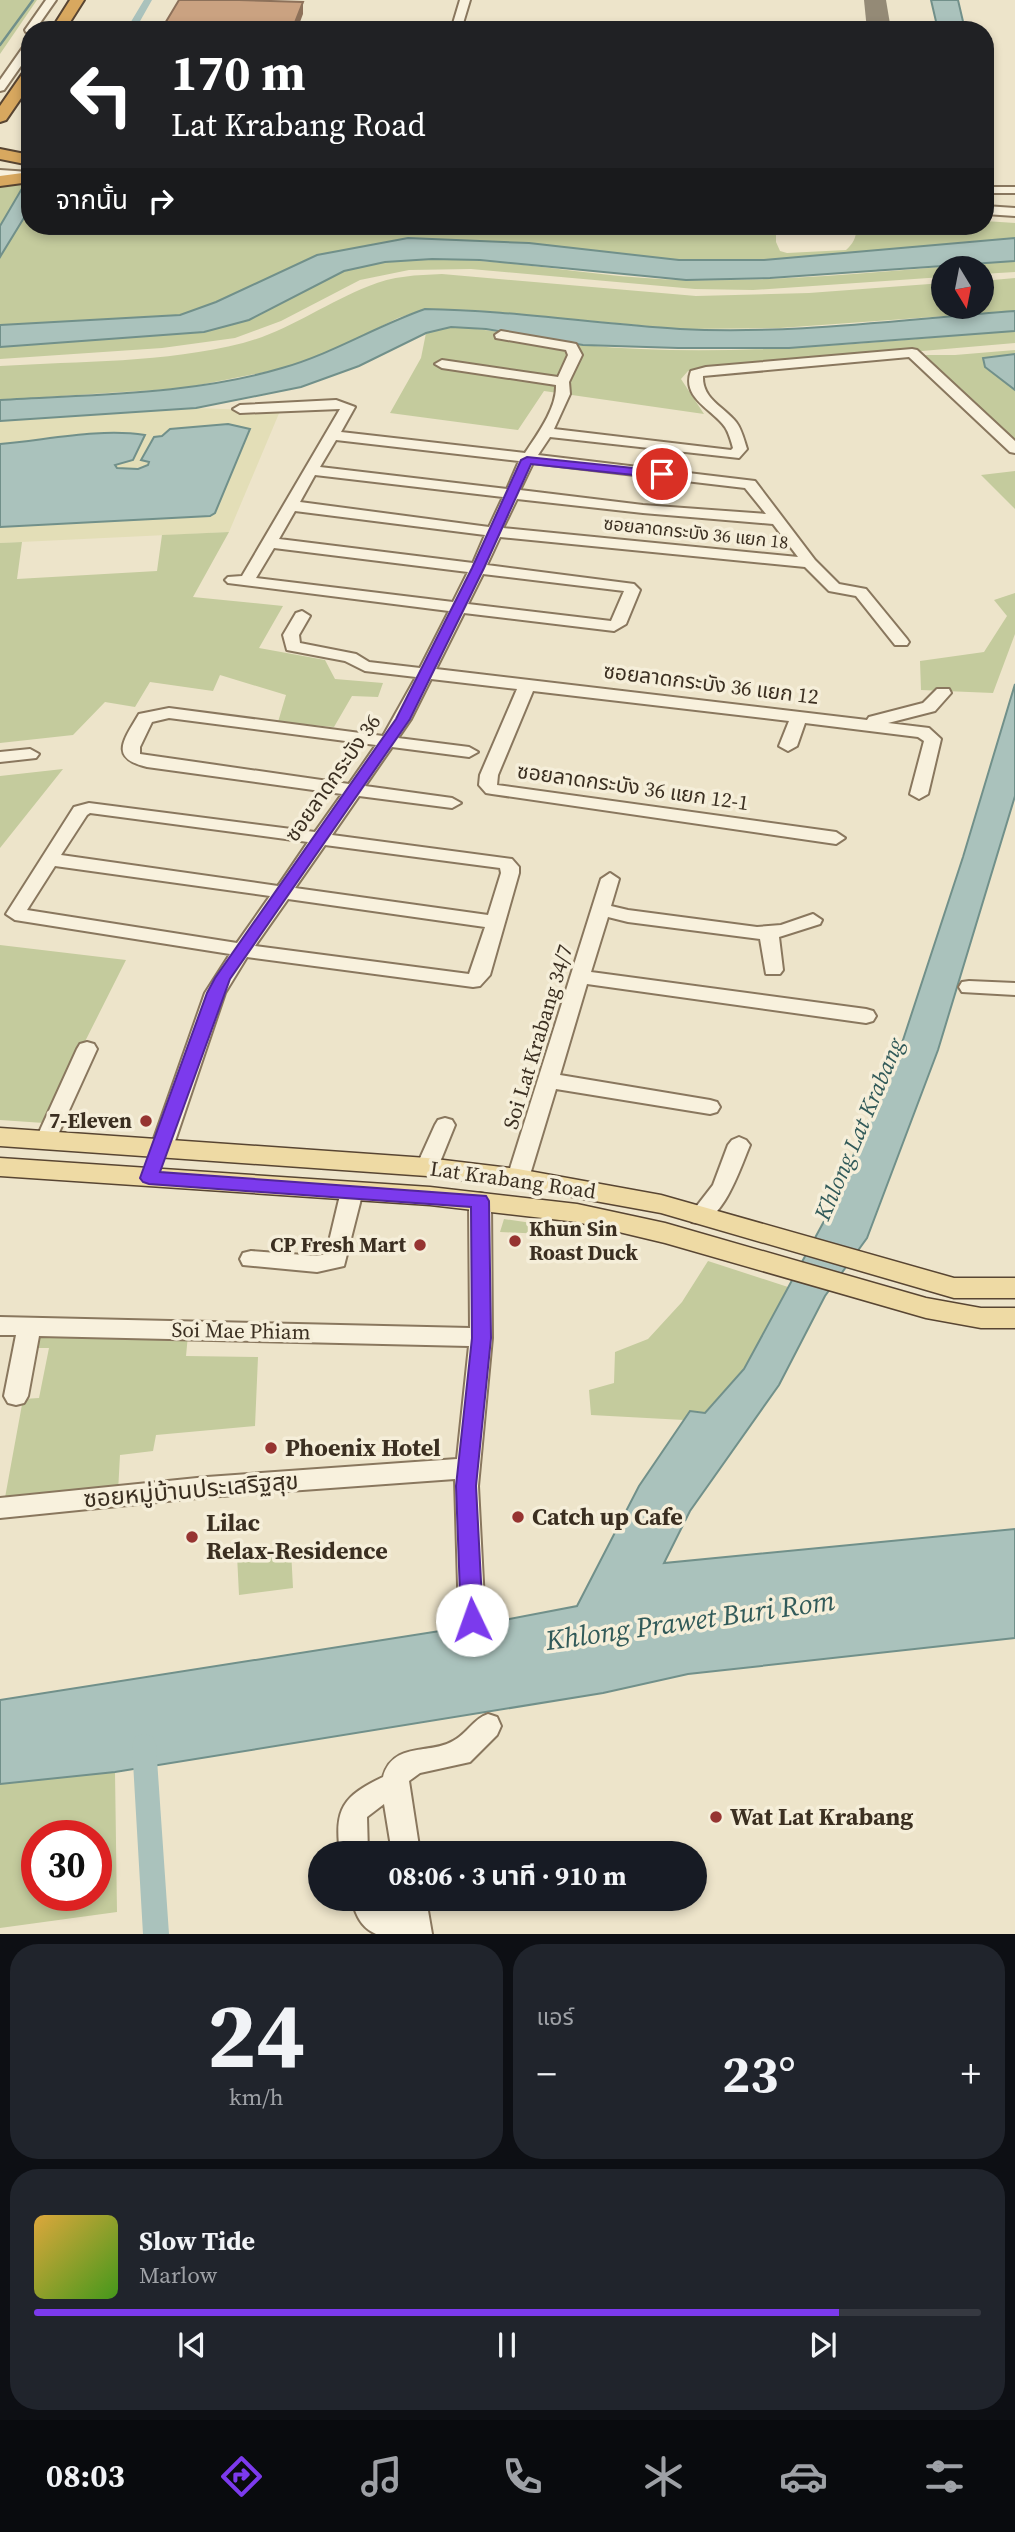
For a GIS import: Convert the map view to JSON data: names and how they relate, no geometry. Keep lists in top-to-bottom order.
{
  "streets": {
    "main road": ["Lat Krabang Road"],
    "street": [
      "ซอยลาดกระบัง 36 แยก 18",
      "ซอยลาดกระบัง 36 แยก 12",
      "ซอยลาดกระบัง 36",
      "ซอยลาดกระบัง 36 แยก 12-1",
      "Soi Lat Krabang 34/7",
      "Soi Mae Phiam",
      "ซอยหมู่บ้านประเสริฐสุข"
    ]
  },
  "crossings": [
    ["ซอยลาดกระบัง 36 แยก 18", "ซอยลาดกระบัง 36"],
    ["ซอยลาดกระบัง 36 แยก 12", "ซอยลาดกระบัง 36"],
    ["ซอยลาดกระบัง 36 แยก 12", "ซอยลาดกระบัง 36 แยก 12-1"],
    ["ซอยลาดกระบัง 36", "Lat Krabang Road"],
    ["Soi Lat Krabang 34/7", "Lat Krabang Road"]
  ],
  "water": ["Khlong Lat Krabang", "Khlong Prawet Buri Rom"],
  "places": [
    "7-Eleven",
    "Khun Sin Roast Duck",
    "CP Fresh Mart",
    "Phoenix Hotel",
    "Catch up Cafe",
    "Lilac Relax-Residence",
    "Wat Lat Krabang"
  ],
  "north": "bottom",
  "page": {
    "turn": ["170 m", "Lat Krabang Road"],
    "then": "จากนั้น",
    "limit": "30",
    "trip": "08:06 · 3 นาที · 910 m",
    "tile": [
      ["24", "km/h"],
      "แอร์"
    ],
    "heat": ["−", "23°", "+"],
    "song": ["Slow Tide", "Marlow"],
    "tabs": "08:03"
  }
}
